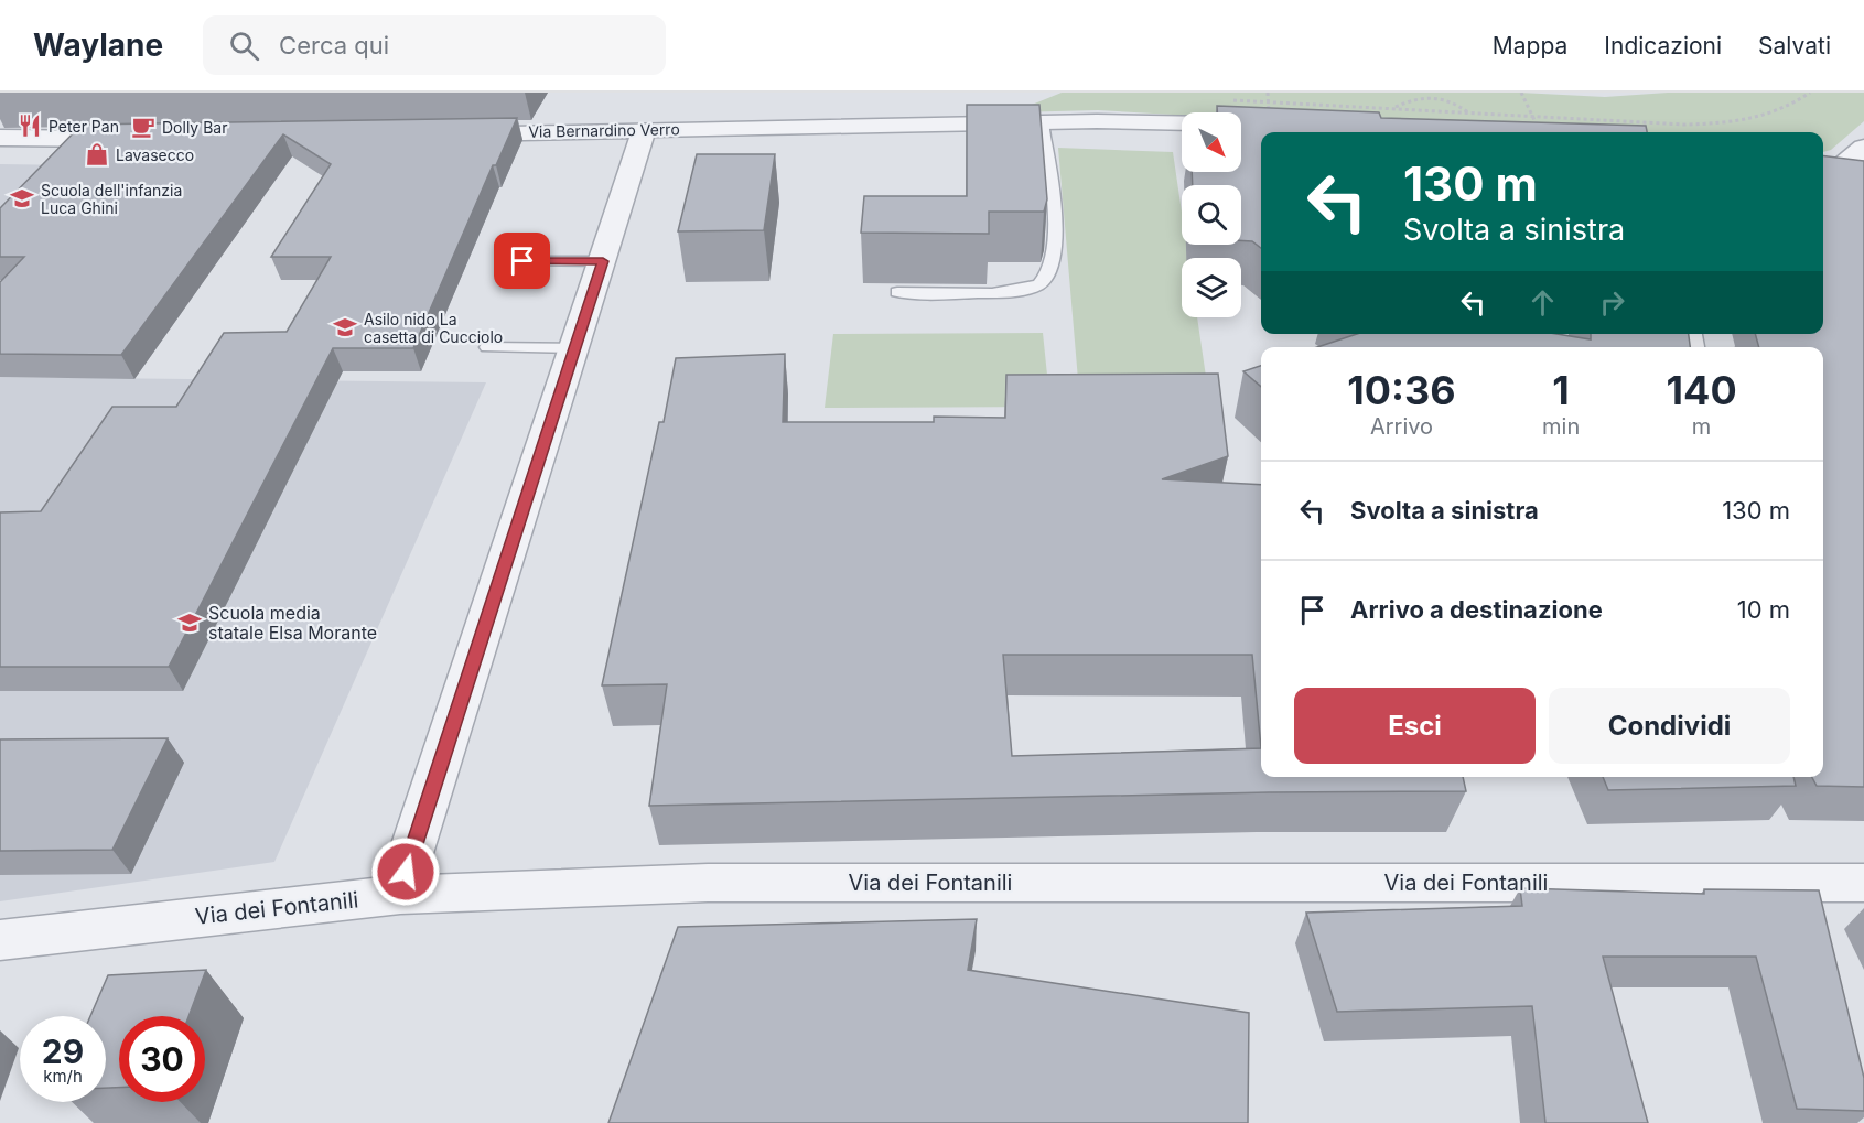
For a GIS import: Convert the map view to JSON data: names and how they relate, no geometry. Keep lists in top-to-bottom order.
{
  "streets": {
    "street": ["Via Bernardino Verro", "Via dei Fontanili"]
  },
  "places": {
    "restaurant": ["Peter Pan"],
    "cafe": ["Dolly Bar"],
    "shop": ["Lavasecco"],
    "school or university": ["Scuola dell'infanzia Luca Ghini", "Asilo nido La casetta di Cucciolo", "Scuola media statale Elsa Morante"]
  },
  "north": "bottom right",
  "page": {
    "header": "Waylane",
    "search": "Cerca qui",
    "nav": ["Mappa", "Indicazioni", "Salvati"],
    "turn": ["130 m", "Svolta a sinistra"],
    "eta": [
      "10:36",
      "Arrivo",
      "1",
      "min",
      "140",
      "m"
    ],
    "list": [
      {
        "name": "Svolta a sinistra",
        "value": "130 m"
      },
      {
        "name": "Arrivo a destinazione",
        "value": "10 m"
      }
    ],
    "buttons": ["Esci", "Condividi"],
    "speed": "29 km/h",
    "limit": "30"
  }
}
